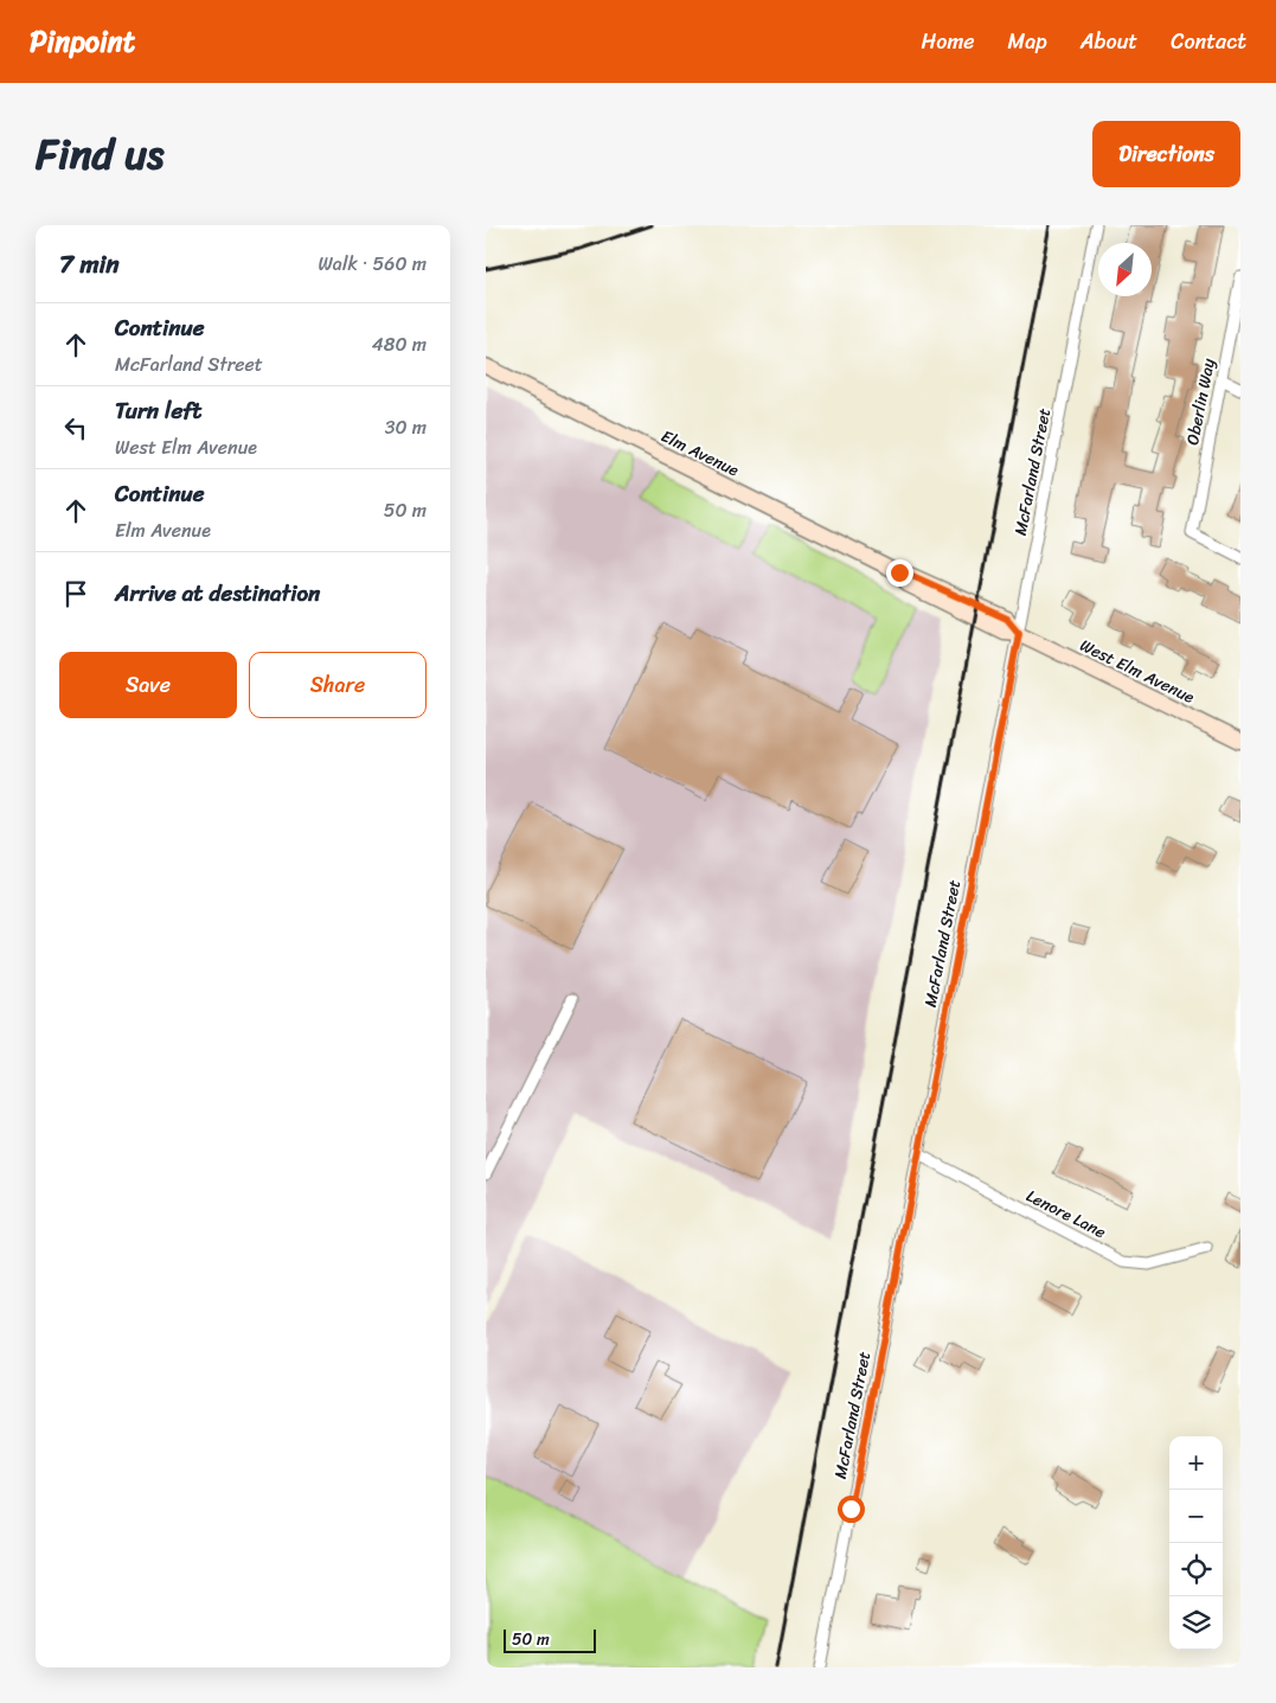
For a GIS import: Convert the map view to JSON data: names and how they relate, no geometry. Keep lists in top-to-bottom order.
{
  "streets": {
    "street": [
      "Oberlin Way",
      "Elm Avenue",
      "McFarland Street",
      "West Elm Avenue",
      "Lenore Lane"
    ]
  },
  "crossings": [
    ["Elm Avenue", "West Elm Avenue"],
    ["McFarland Street", "West Elm Avenue"],
    ["McFarland Street", "Lenore Lane"]
  ],
  "scale_bar": "50 m",
  "north": "bottom left",
  "page": {
    "header": "Pinpoint",
    "nav": [
      "Home",
      "Map",
      "About",
      "Contact"
    ],
    "title": "Find us",
    "buttons": [
      "Directions",
      ["Save", "Share"]
    ],
    "heading": ["7 min", "Walk · 560 m"],
    "list": [
      ["Continue", "McFarland Street", "480 m"],
      ["Turn left", "West Elm Avenue", "30 m"],
      ["Continue", "Elm Avenue", "50 m"],
      "Arrive at destination"
    ],
    "map_buttons": ["+", "−"],
    "scale": "50 m"
  }
}
